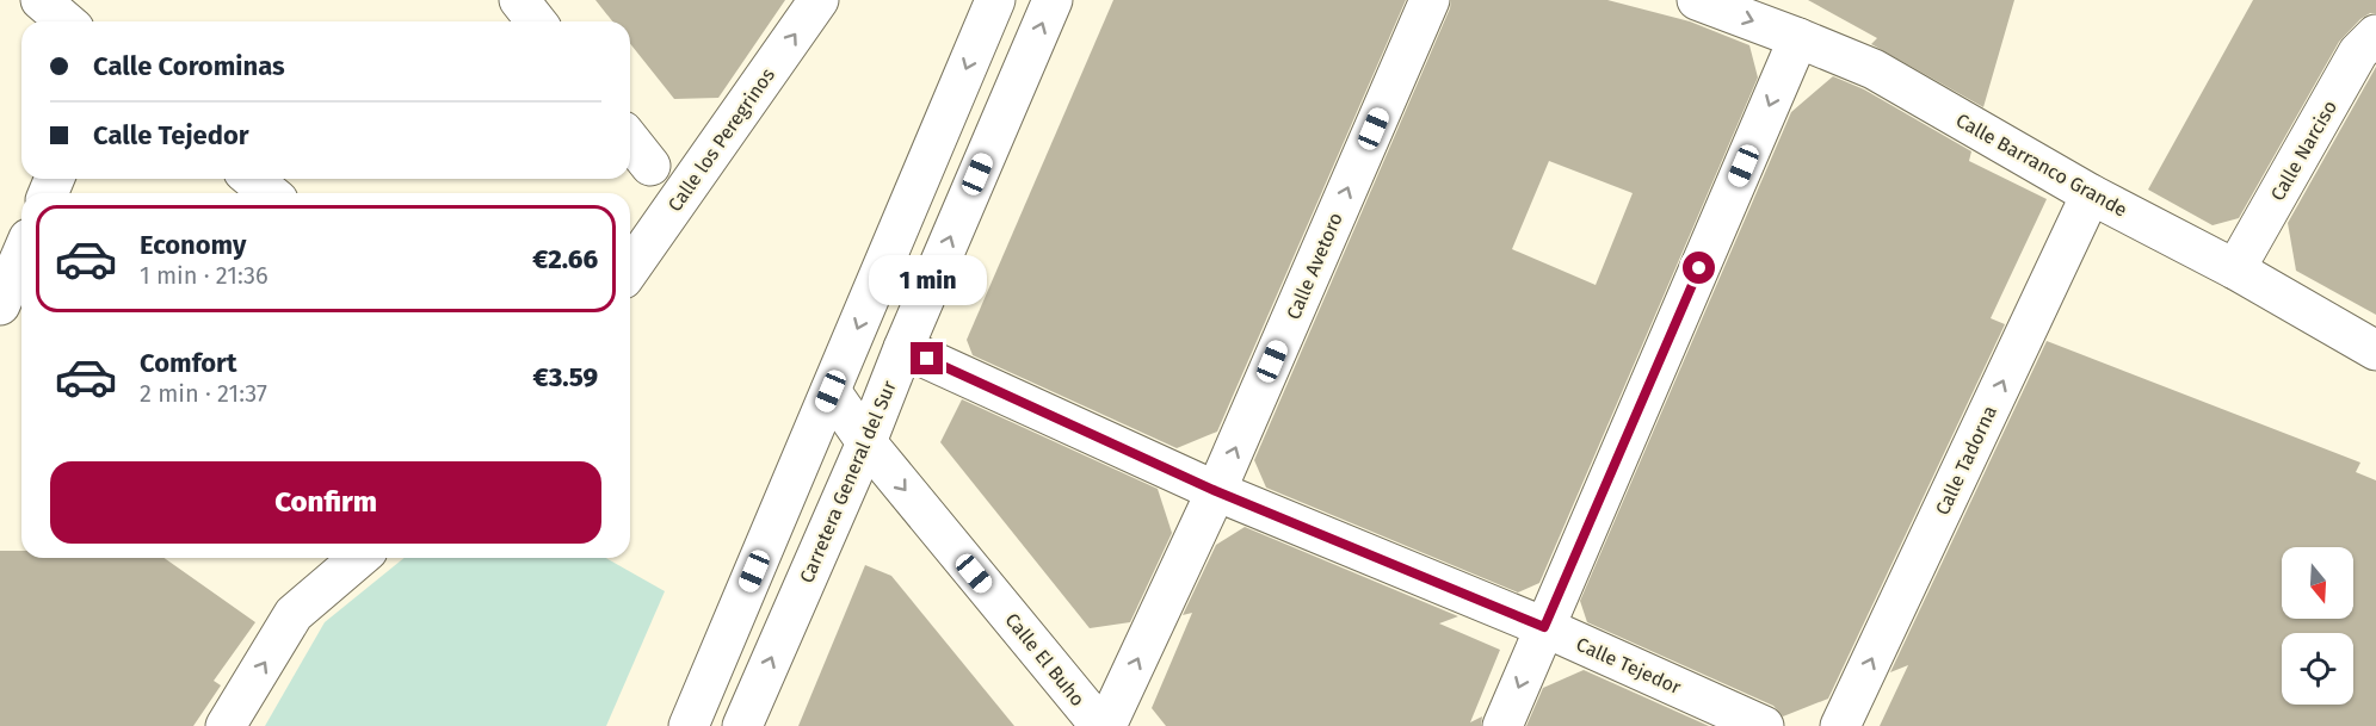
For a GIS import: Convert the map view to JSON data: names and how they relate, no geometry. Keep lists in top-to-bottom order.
{
  "streets": {
    "street": [
      "Calle los Peregrinos",
      "Calle Narciso",
      "Calle Barranco Grande",
      "Calle Avetoro",
      "Calle Tadorna",
      "Carretera General del Sur",
      "Calle El Buho",
      "Calle Tejedor"
    ]
  },
  "crossings": [
    ["Calle Narciso", "Calle Barranco Grande"],
    ["Calle Barranco Grande", "Calle Tadorna"],
    ["Calle Avetoro", "Calle Tejedor"],
    ["Carretera General del Sur", "Calle El Buho"],
    ["Carretera General del Sur", "Calle Tejedor"]
  ],
  "one_way": ["Calle El Buho"],
  "north": "bottom",
  "page": {
    "banner": ["Calle Corominas", "Calle Tejedor"],
    "list": [
      {
        "name": "Economy",
        "note": "1 min · 21:36",
        "value": "€2.66"
      },
      {
        "name": "Comfort",
        "note": "2 min · 21:37",
        "value": "€3.59"
      }
    ],
    "bubble": "1 min",
    "buttons": "Confirm"
  }
}
